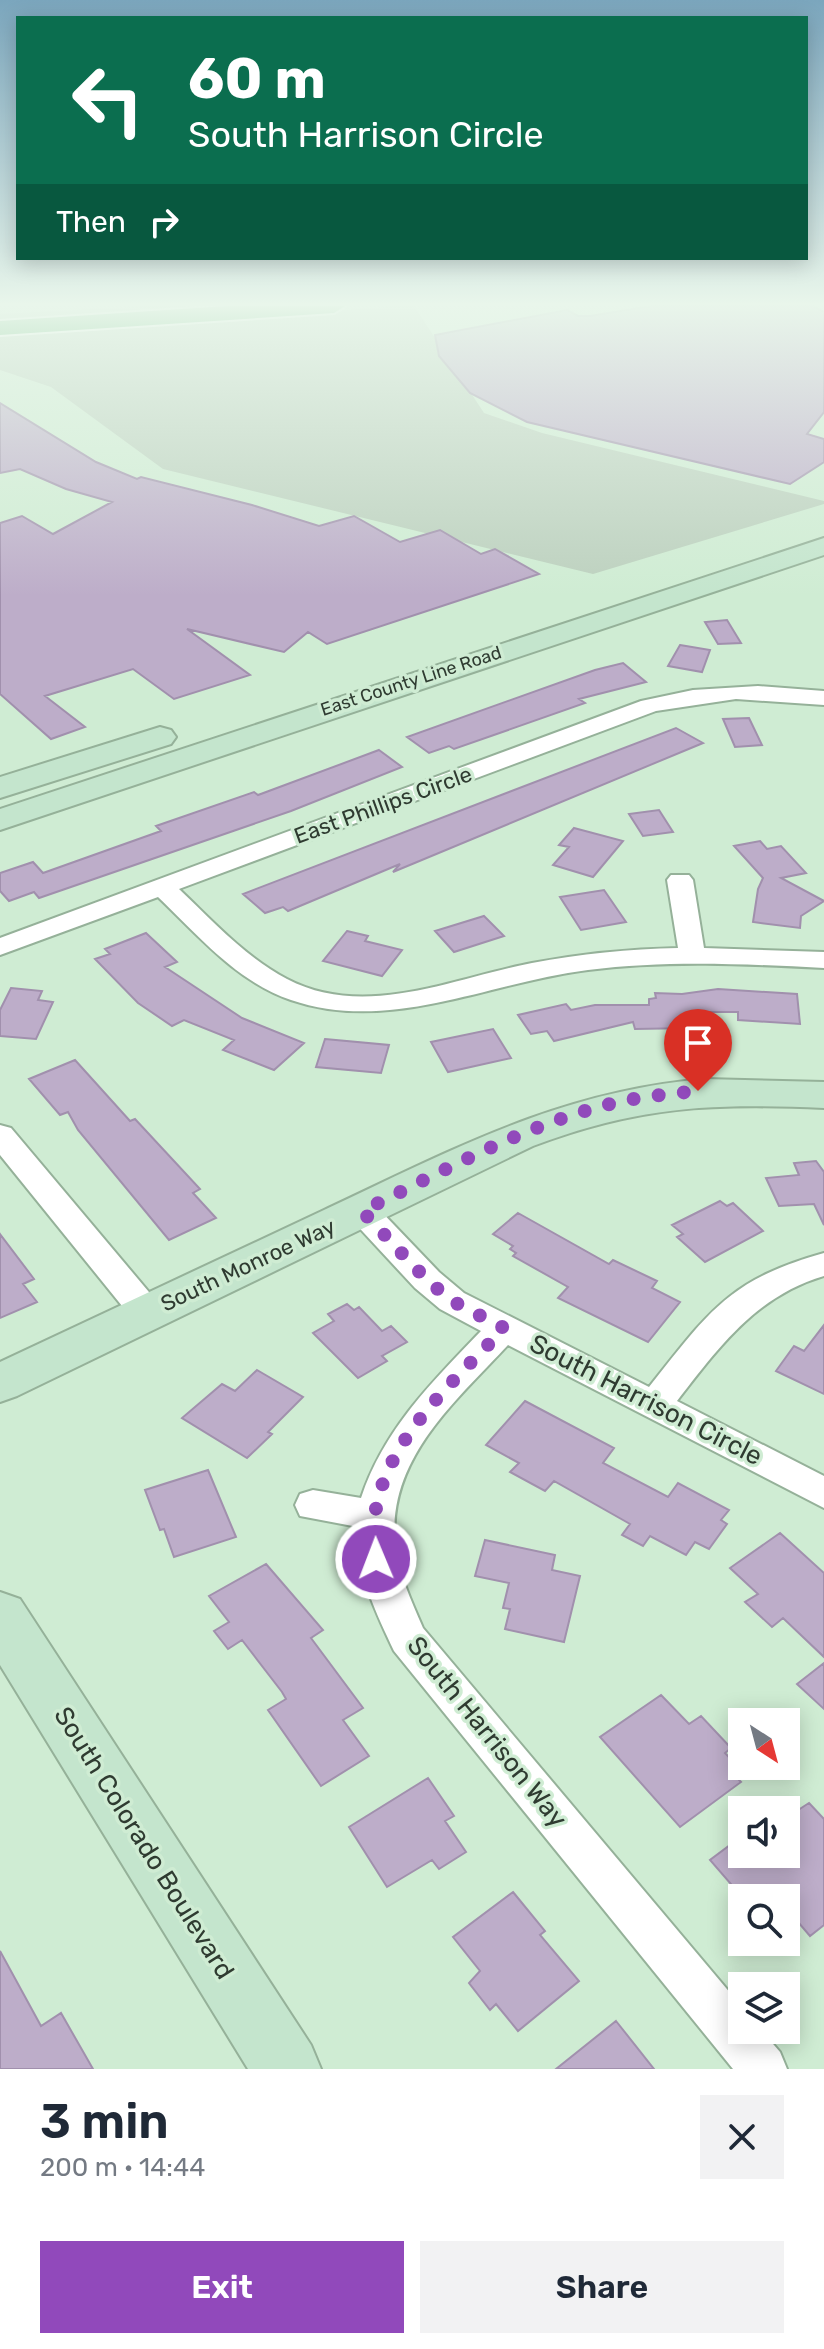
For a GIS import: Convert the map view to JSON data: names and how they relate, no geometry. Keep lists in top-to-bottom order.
{
  "streets": {
    "main road": ["East County Line Road", "South Monroe Way", "South Colorado Boulevard"],
    "street": ["East Phillips Circle", "South Harrison Circle", "South Harrison Way"]
  },
  "crossings": [
    ["South Monroe Way", "South Harrison Circle"],
    ["South Harrison Circle", "South Harrison Way"]
  ],
  "north": "bottom right",
  "page": {
    "turn": ["60 m", "South Harrison Circle"],
    "then": "Then",
    "heading": ["3 min", "200 m · 14:44"],
    "buttons": ["Exit", "Share"]
  }
}
